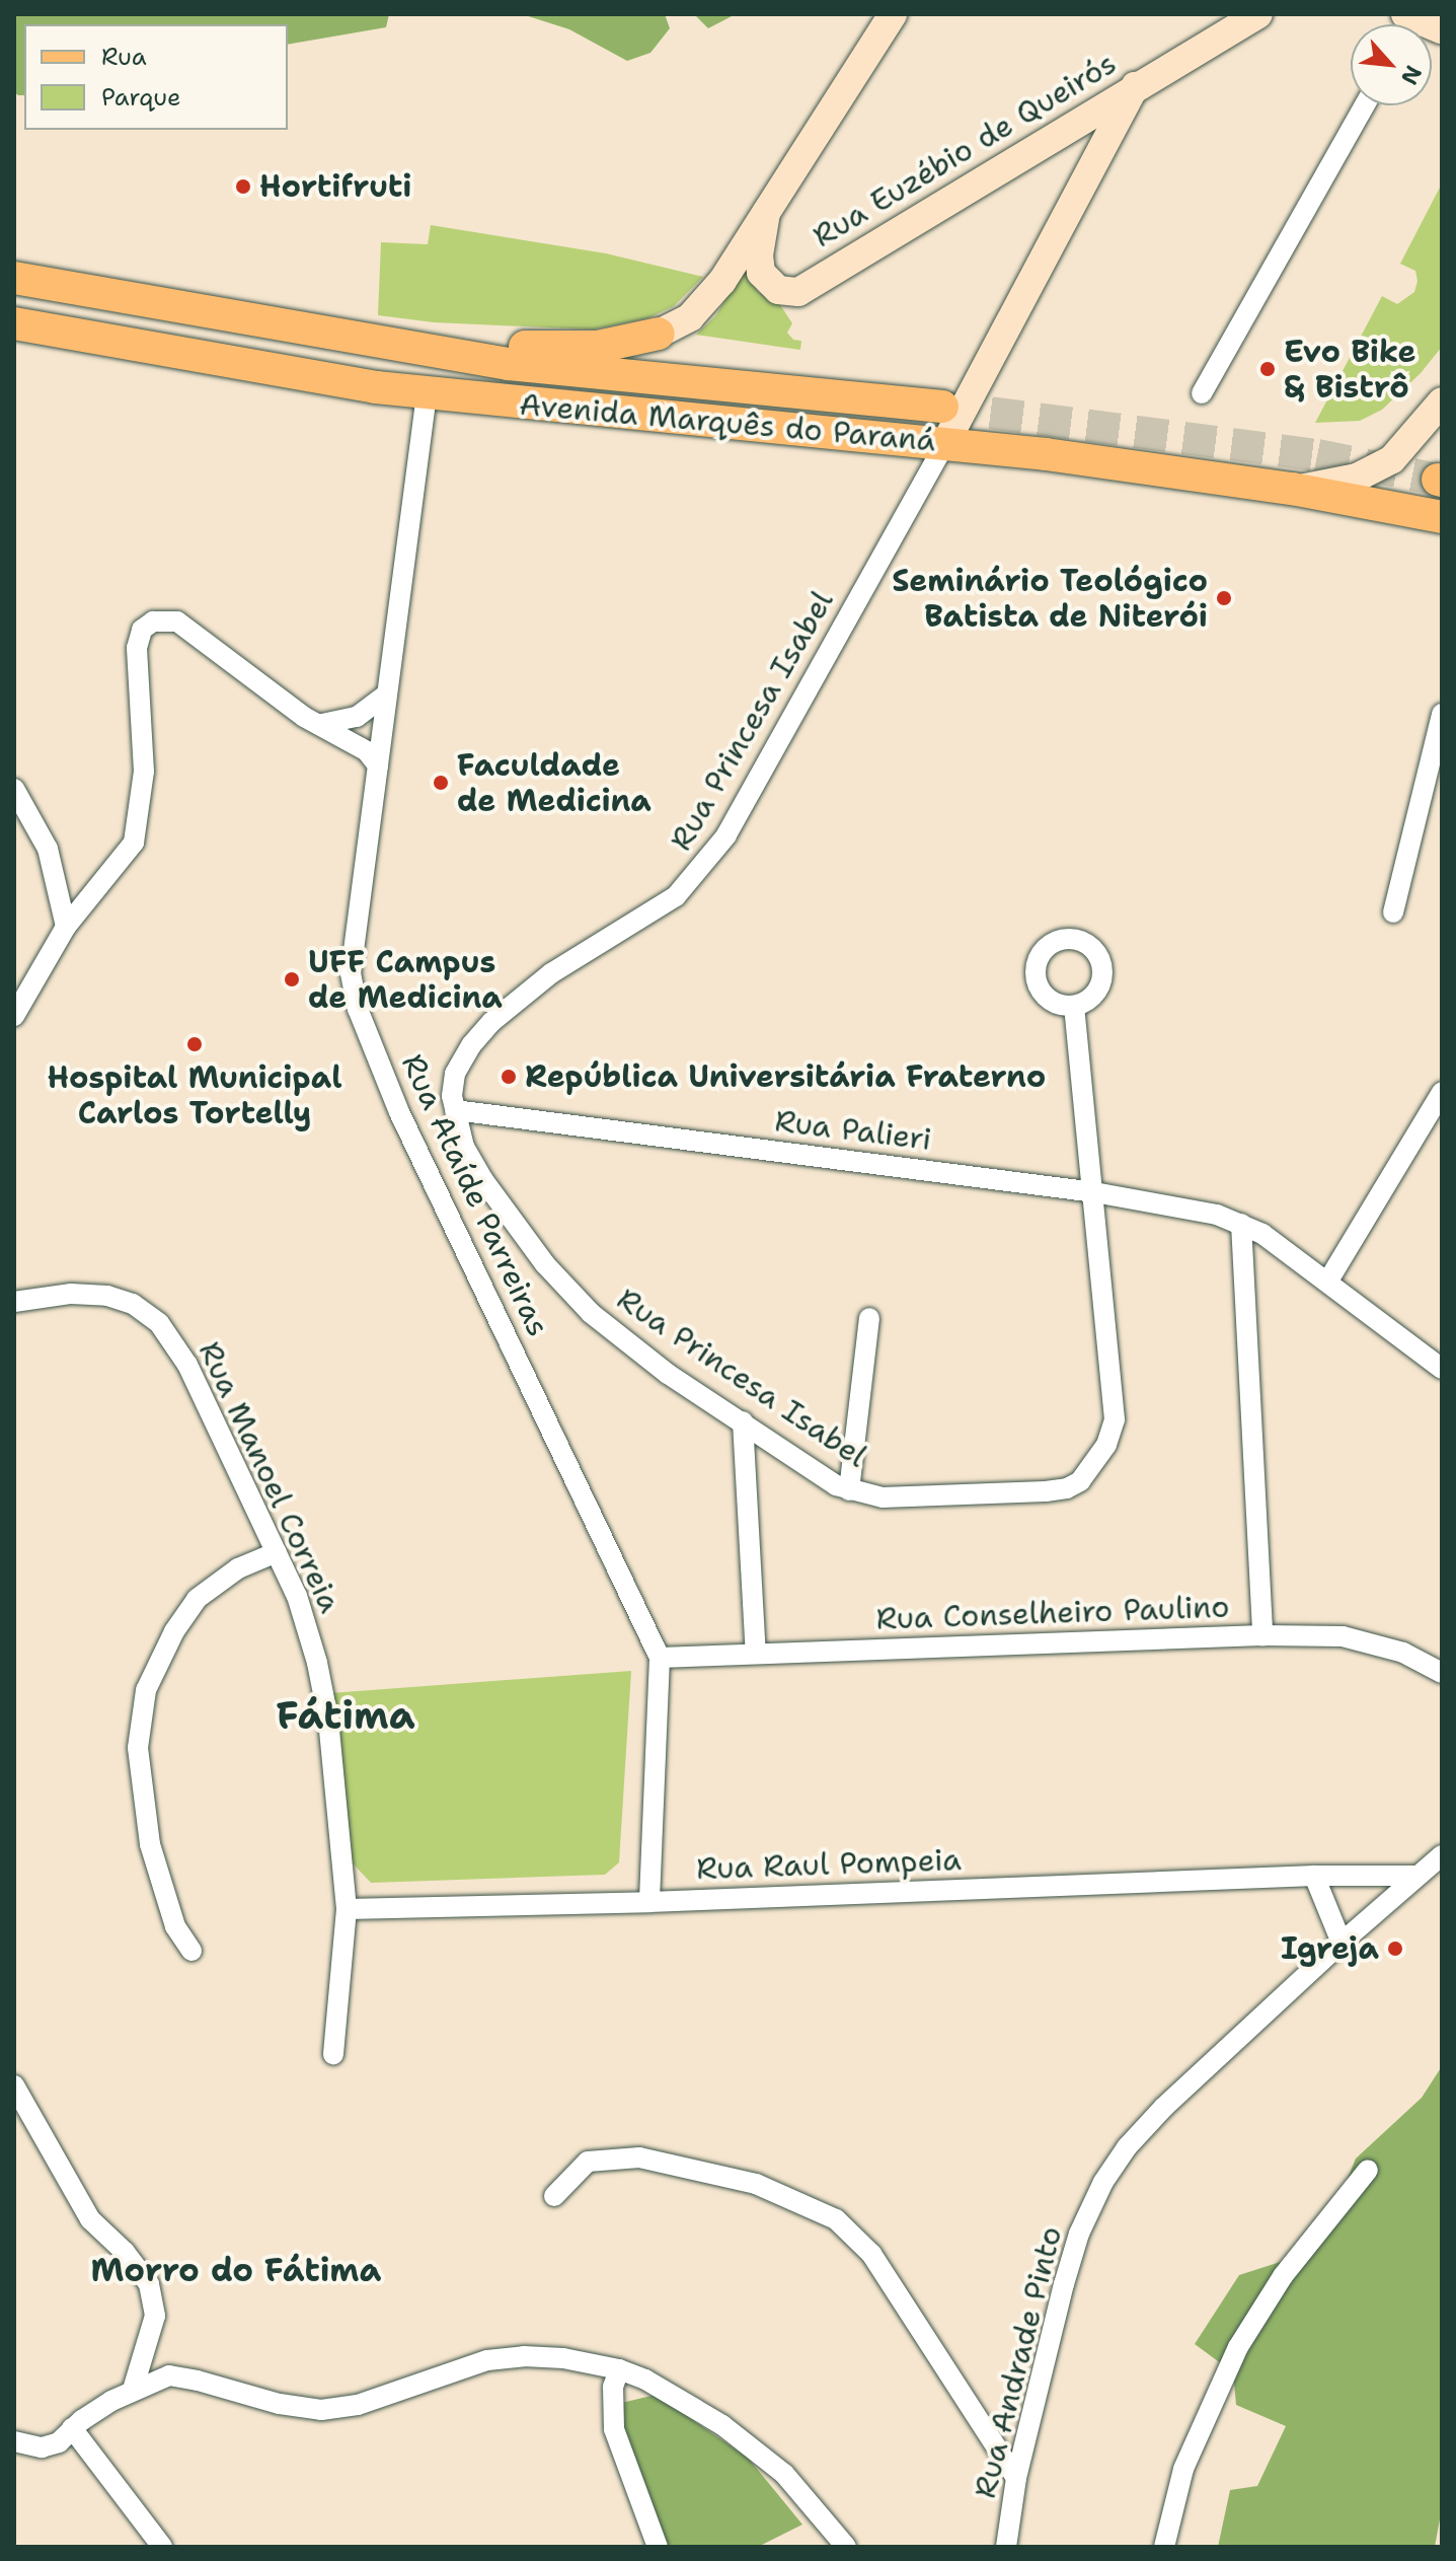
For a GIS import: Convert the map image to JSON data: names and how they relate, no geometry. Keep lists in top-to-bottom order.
{
  "streets": {
    "main road": ["Avenida Marquês do Paraná"],
    "street": [
      "Rua Euzébio de Queirós",
      "Rua Princesa Isabel",
      "Rua Palieri",
      "Rua Ataíde Parreiras",
      "Rua Manoel Correia",
      "Rua Conselheiro Paulino",
      "Rua Raul Pompeia",
      "Rua Andrade Pinto"
    ]
  },
  "crossings": [
    ["Avenida Marquês do Paraná", "Rua Princesa Isabel"],
    ["Avenida Marquês do Paraná", "Rua Ataíde Parreiras"],
    ["Rua Princesa Isabel", "Rua Palieri"],
    ["Rua Ataíde Parreiras", "Rua Conselheiro Paulino"],
    ["Rua Ataíde Parreiras", "Rua Raul Pompeia"],
    ["Rua Manoel Correia", "Rua Raul Pompeia"],
    ["Rua Raul Pompeia", "Rua Andrade Pinto"]
  ],
  "districts": ["Fátima", "Morro do Fátima"],
  "places": [
    "Hortifruti",
    "Evo Bike & Bistrô",
    "Seminário Teológico Batista de Niterói",
    "Faculdade de Medicina",
    "UFF Campus de Medicina",
    "Hospital Municipal Carlos Tortelly",
    "República Universitária Fraterno",
    "Igreja"
  ],
  "legend": ["Rua", "Parque"],
  "north": "bottom right"
}
